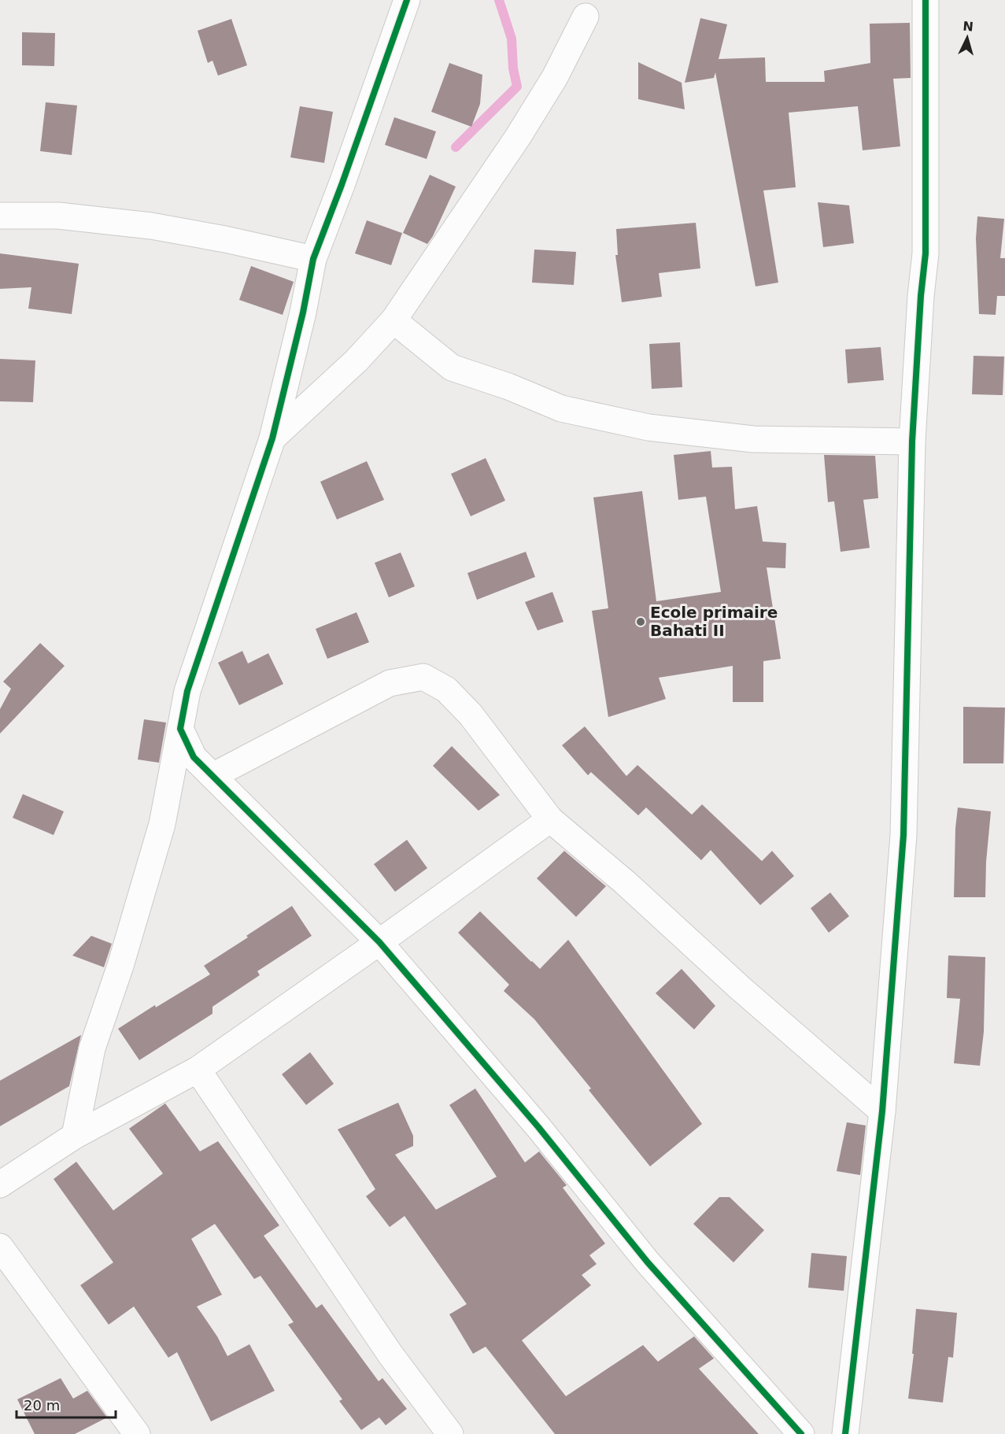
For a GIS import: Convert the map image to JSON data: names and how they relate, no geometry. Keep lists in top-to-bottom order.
{
  "places": ["Ecole primaire Bahati II"],
  "scale_bar": "20 m",
  "north": "top"
}
